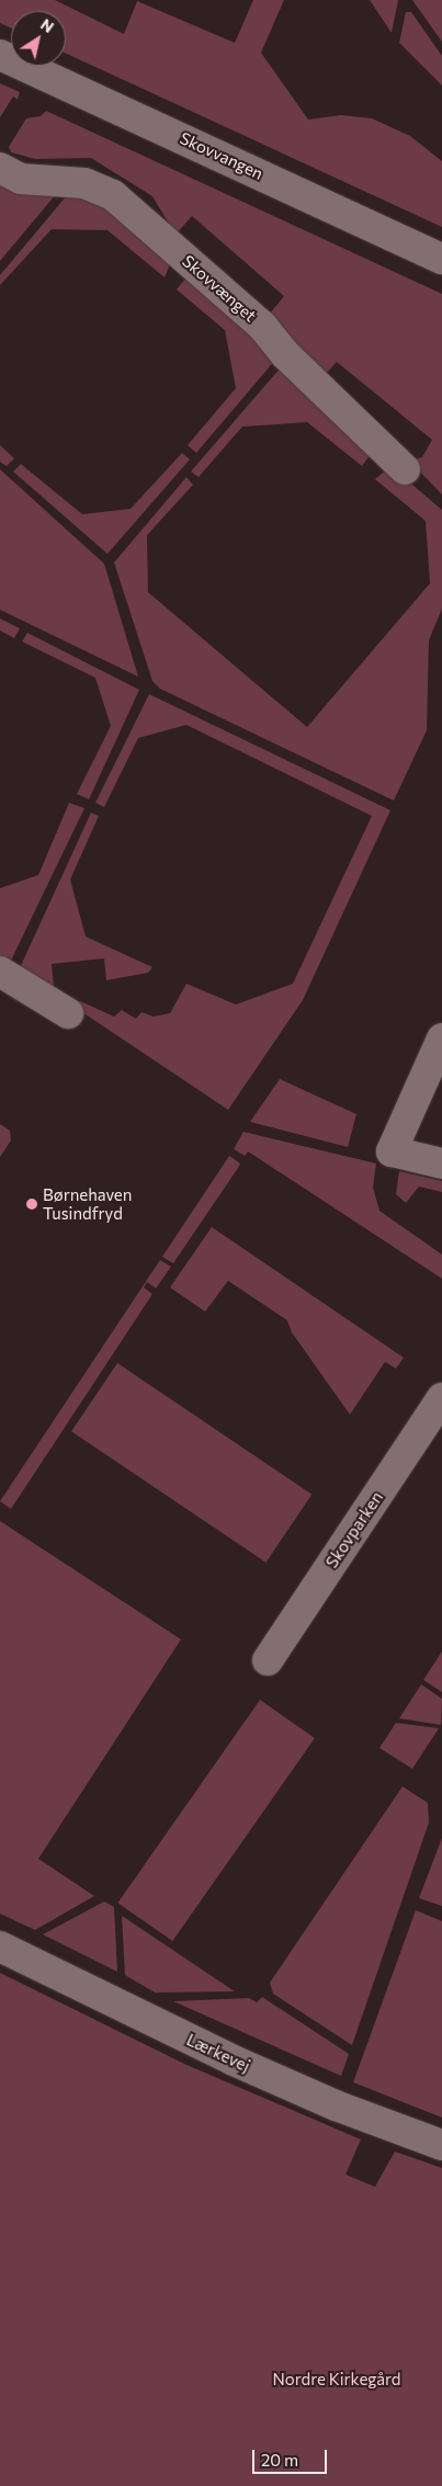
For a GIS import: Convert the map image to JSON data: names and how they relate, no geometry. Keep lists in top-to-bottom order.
{
  "streets": {
    "street": [
      "Skovvangen",
      "Skovvænget",
      "Skovparken",
      "Lærkevej"
    ]
  },
  "parks": ["Nordre Kirkegård"],
  "places": ["Børnehaven Tusindfryd"],
  "scale_bar": "20 m",
  "north": "top right"
}
